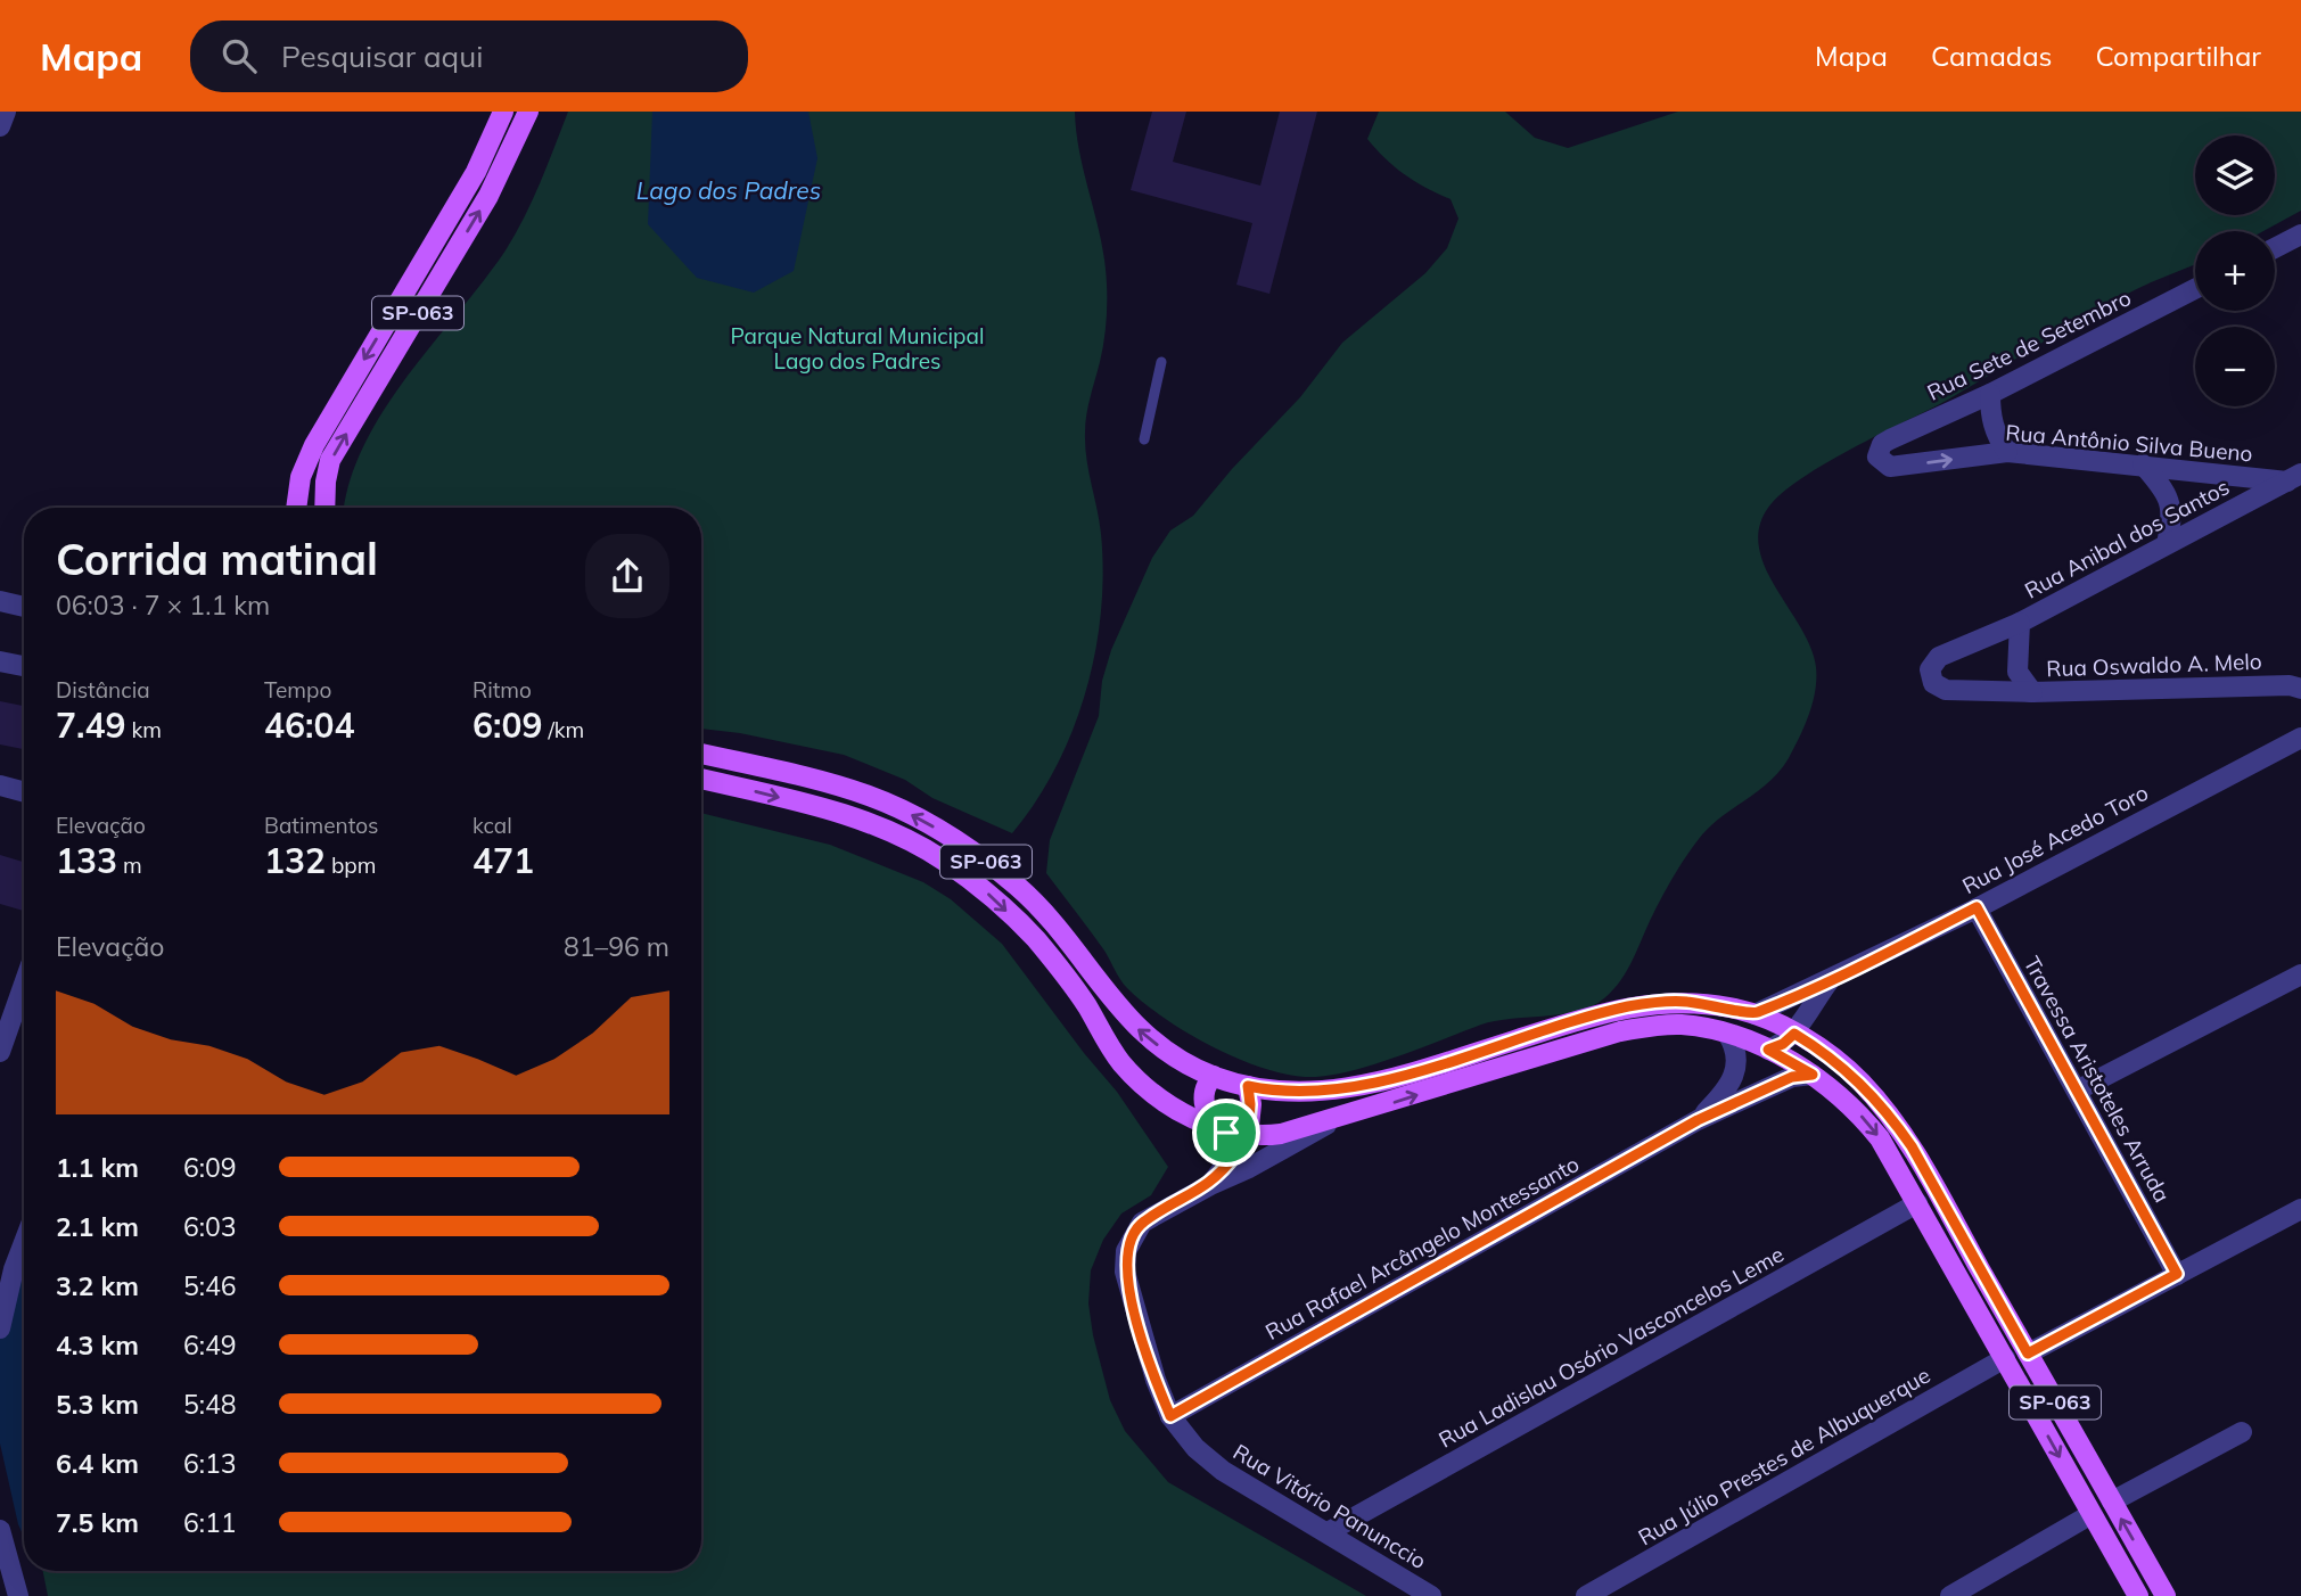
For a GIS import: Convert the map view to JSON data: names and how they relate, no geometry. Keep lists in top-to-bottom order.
{
  "streets": {
    "main road": ["SP-063"],
    "street": [
      "Rua Sete de Setembro",
      "Rua Antônio Silva Bueno",
      "Rua Anibal dos Santos",
      "Rua Oswaldo A. Melo",
      "Rua José Acedo Toro",
      "Travessa Aristoteles Arruda",
      "Rua Rafael Arcângelo Montessanto",
      "Rua Ladislau Osório Vasconcelos Leme",
      "Rua Júlio Prestes de Albuquerque",
      "Rua Vitório Panunccio"
    ]
  },
  "crossings": [
    ["SP-063", "Rua José Acedo Toro"],
    ["SP-063", "Rua Rafael Arcângelo Montessanto"],
    ["SP-063", "Rua Ladislau Osório Vasconcelos Leme"],
    ["SP-063", "Rua Júlio Prestes de Albuquerque"],
    ["SP-063", "Rua Vitório Panunccio"],
    ["Rua Sete de Setembro", "Rua Antônio Silva Bueno"],
    ["Rua Antônio Silva Bueno", "Rua Anibal dos Santos"],
    ["Rua Anibal dos Santos", "Rua Oswaldo A. Melo"],
    ["Rua José Acedo Toro", "Travessa Aristoteles Arruda"],
    ["Rua Rafael Arcângelo Montessanto", "Rua Vitório Panunccio"],
    ["Rua Ladislau Osório Vasconcelos Leme", "Rua Vitório Panunccio"]
  ],
  "water": ["Lago dos Padres"],
  "parks": ["Parque Natural Municipal Lago dos Padres"],
  "page": {
    "header": "Mapa",
    "search": "Pesquisar aqui",
    "nav": ["Mapa", "Camadas", "Compartilhar"],
    "map_buttons": ["+", "−"],
    "heading": ["Corrida matinal", "06:03 · 7 × 1.1 km"],
    "stats": [
      ["Distância", "7.49 km"],
      ["Tempo", "46:04"],
      ["Ritmo", "6:09 /km"],
      ["Elevação", "133 m"],
      ["Batimentos", "132 bpm"],
      ["kcal", "471"]
    ],
    "chart": ["Elevação", "81–96 m"],
    "list": [
      {
        "name": "1.1 km",
        "note": "6:09"
      },
      {
        "name": "2.1 km",
        "note": "6:03"
      },
      {
        "name": "3.2 km",
        "note": "5:46"
      },
      {
        "name": "4.3 km",
        "note": "6:49"
      },
      {
        "name": "5.3 km",
        "note": "5:48"
      },
      {
        "name": "6.4 km",
        "note": "6:13"
      },
      {
        "name": "7.5 km",
        "note": "6:11"
      }
    ]
  }
}
